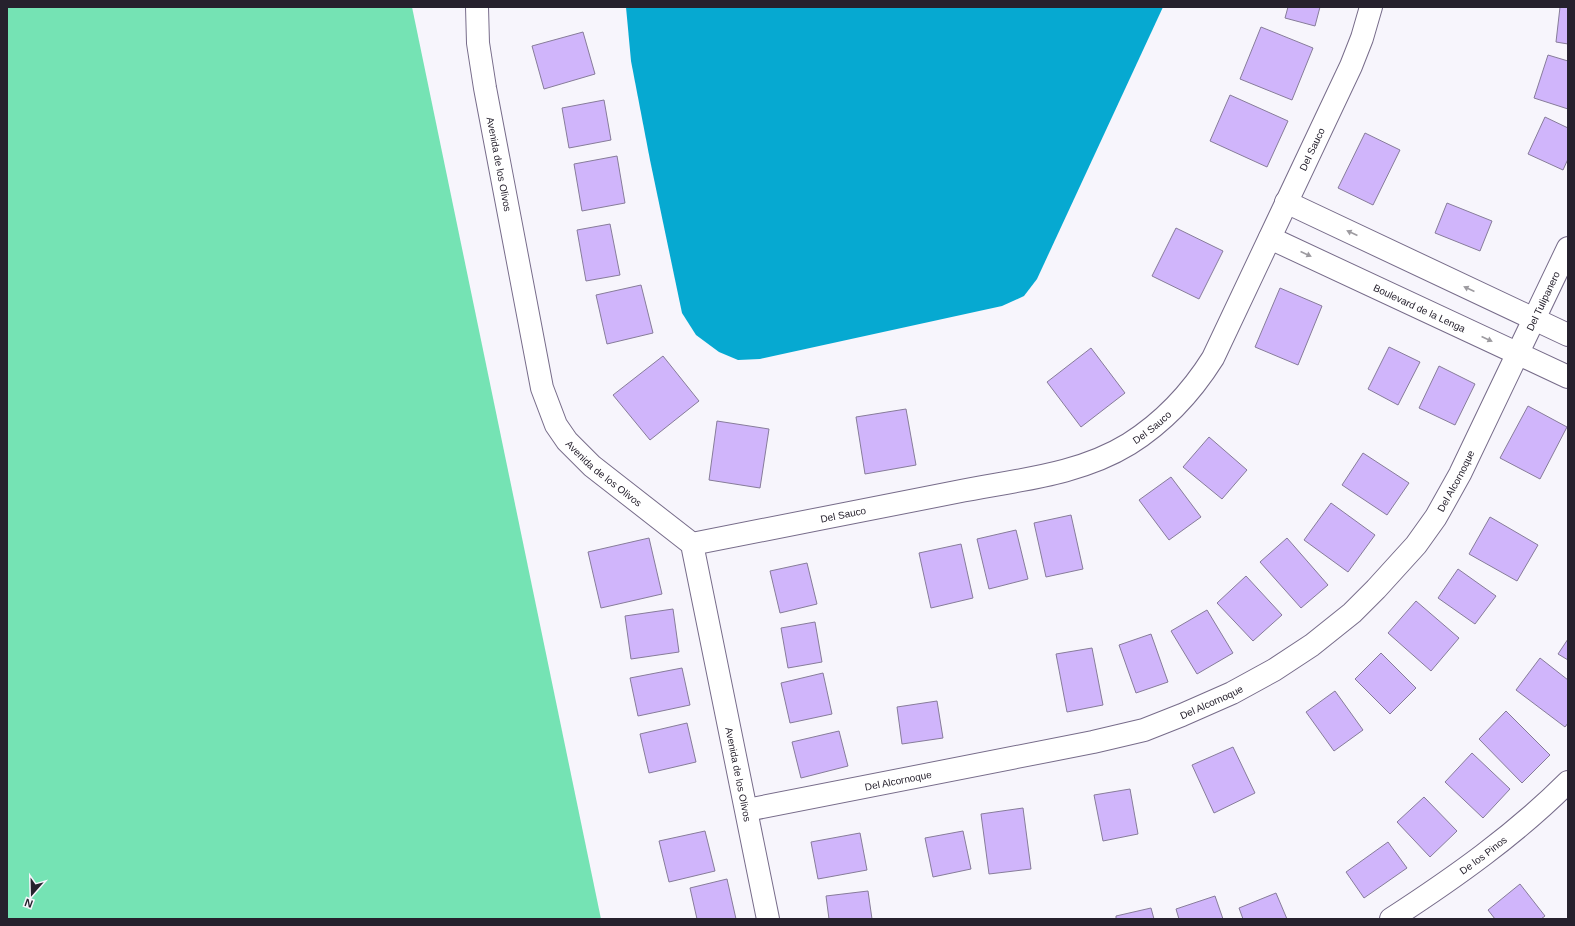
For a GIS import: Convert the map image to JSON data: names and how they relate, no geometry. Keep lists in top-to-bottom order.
{
  "streets": {
    "street": [
      "Del Sauco",
      "Avenida de los Olivos",
      "Del Tulipanero",
      "Boulevard de la Lenga",
      "Del Alcornoque",
      "De los Pinos"
    ]
  },
  "crossings": [
    ["Del Sauco", "Avenida de los Olivos"],
    ["Del Sauco", "Boulevard de la Lenga"],
    ["Avenida de los Olivos", "Del Alcornoque"],
    ["Del Tulipanero", "Boulevard de la Lenga"],
    ["Del Tulipanero", "Del Alcornoque"],
    ["Boulevard de la Lenga", "Del Alcornoque"]
  ],
  "north": "bottom"
}
